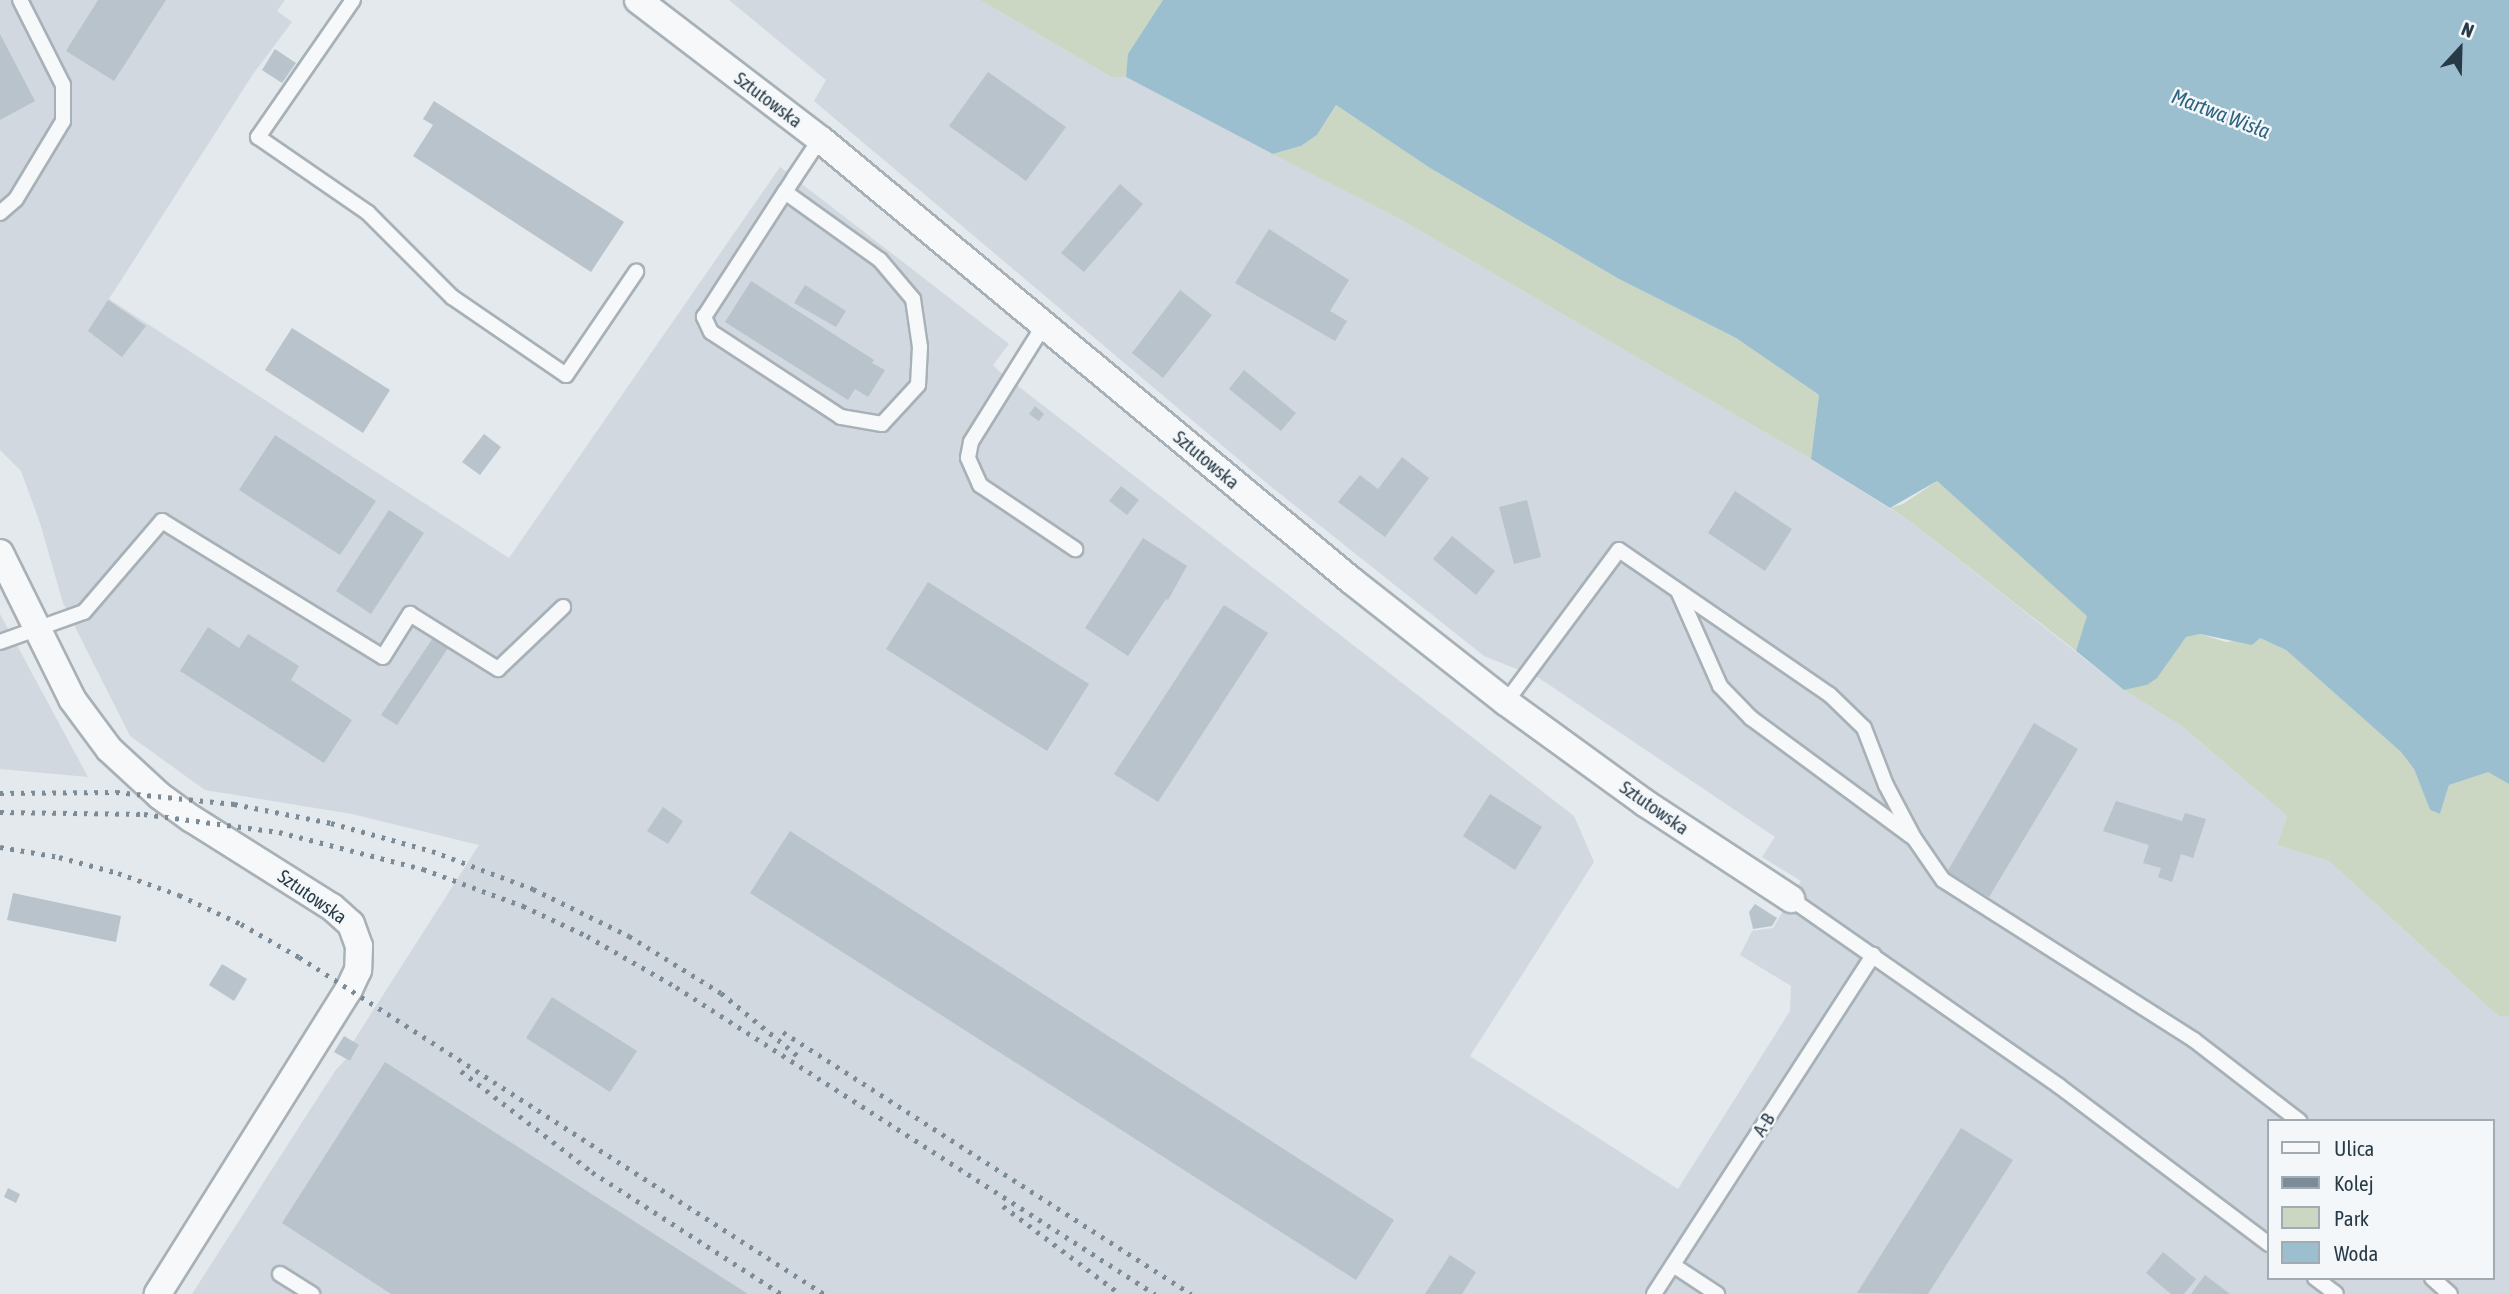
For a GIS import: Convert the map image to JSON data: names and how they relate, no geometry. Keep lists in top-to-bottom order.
{
  "streets": {
    "street": ["Sztutowska"],
    "lane": ["A-B"]
  },
  "water": ["Martwa Wisła"],
  "legend": [
    "Ulica",
    "Kolej",
    "Park",
    "Woda"
  ],
  "north": "top"
}
